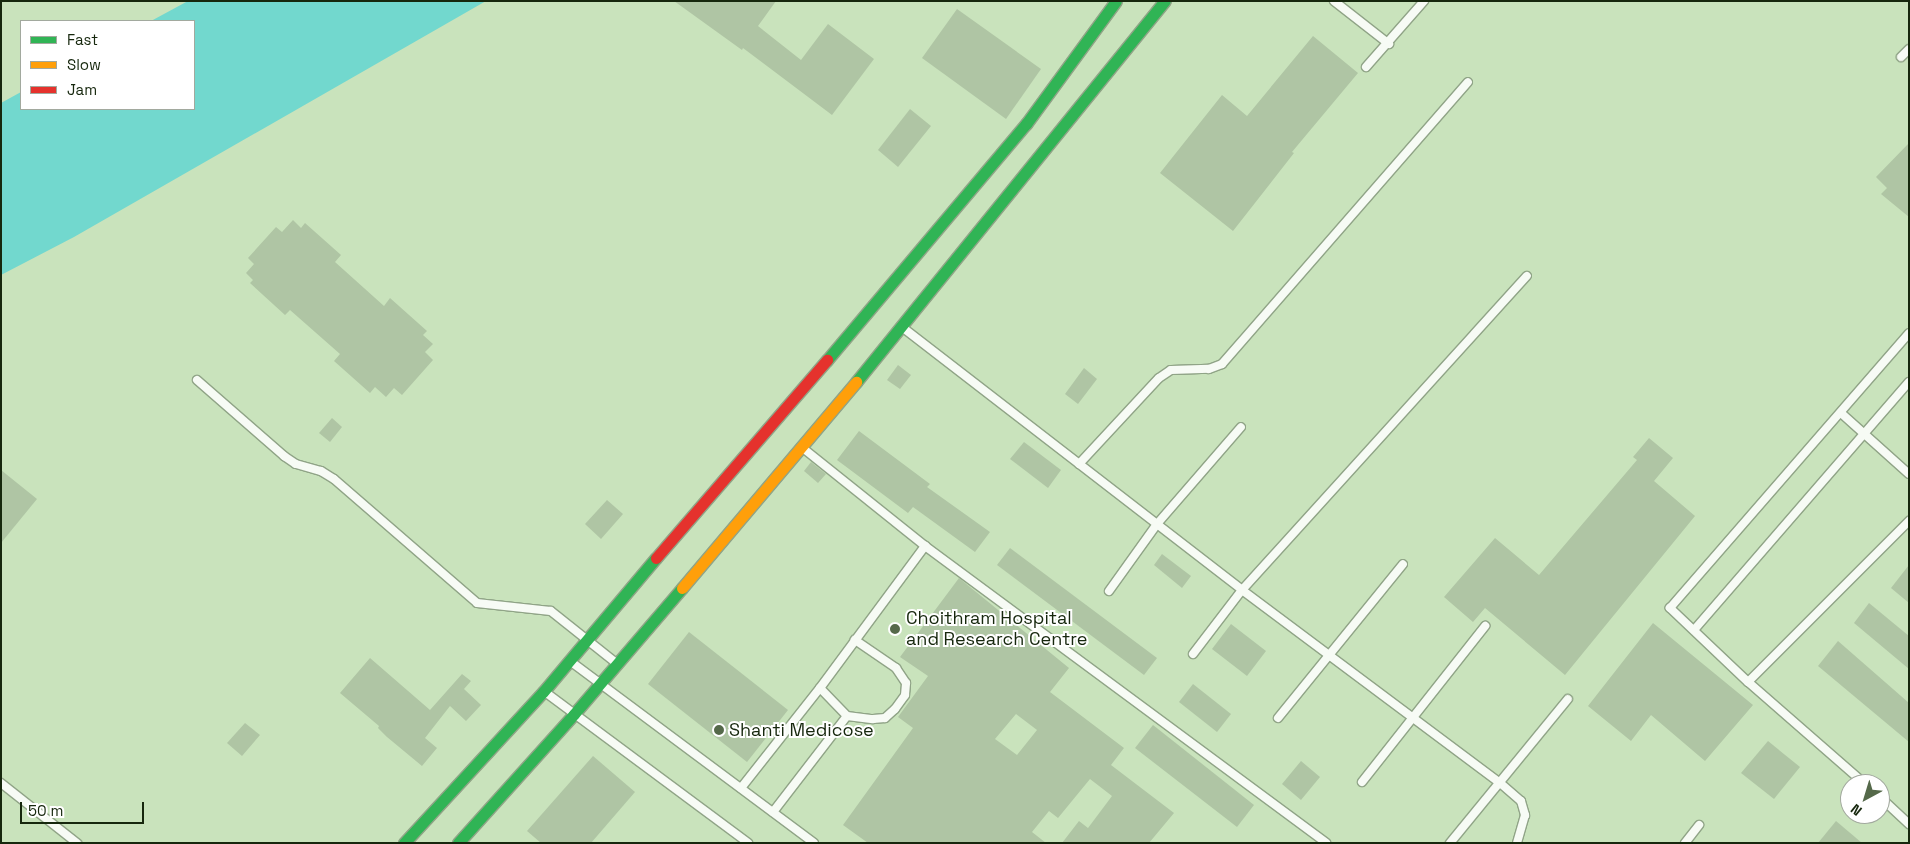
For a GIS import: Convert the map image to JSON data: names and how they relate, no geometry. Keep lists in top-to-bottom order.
{
  "places": ["Choithram Hospital and Research Centre", "Shanti Medicose"],
  "legend": ["Fast", "Slow", "Jam"],
  "scale_bar": "50 m",
  "north": "bottom left"
}
